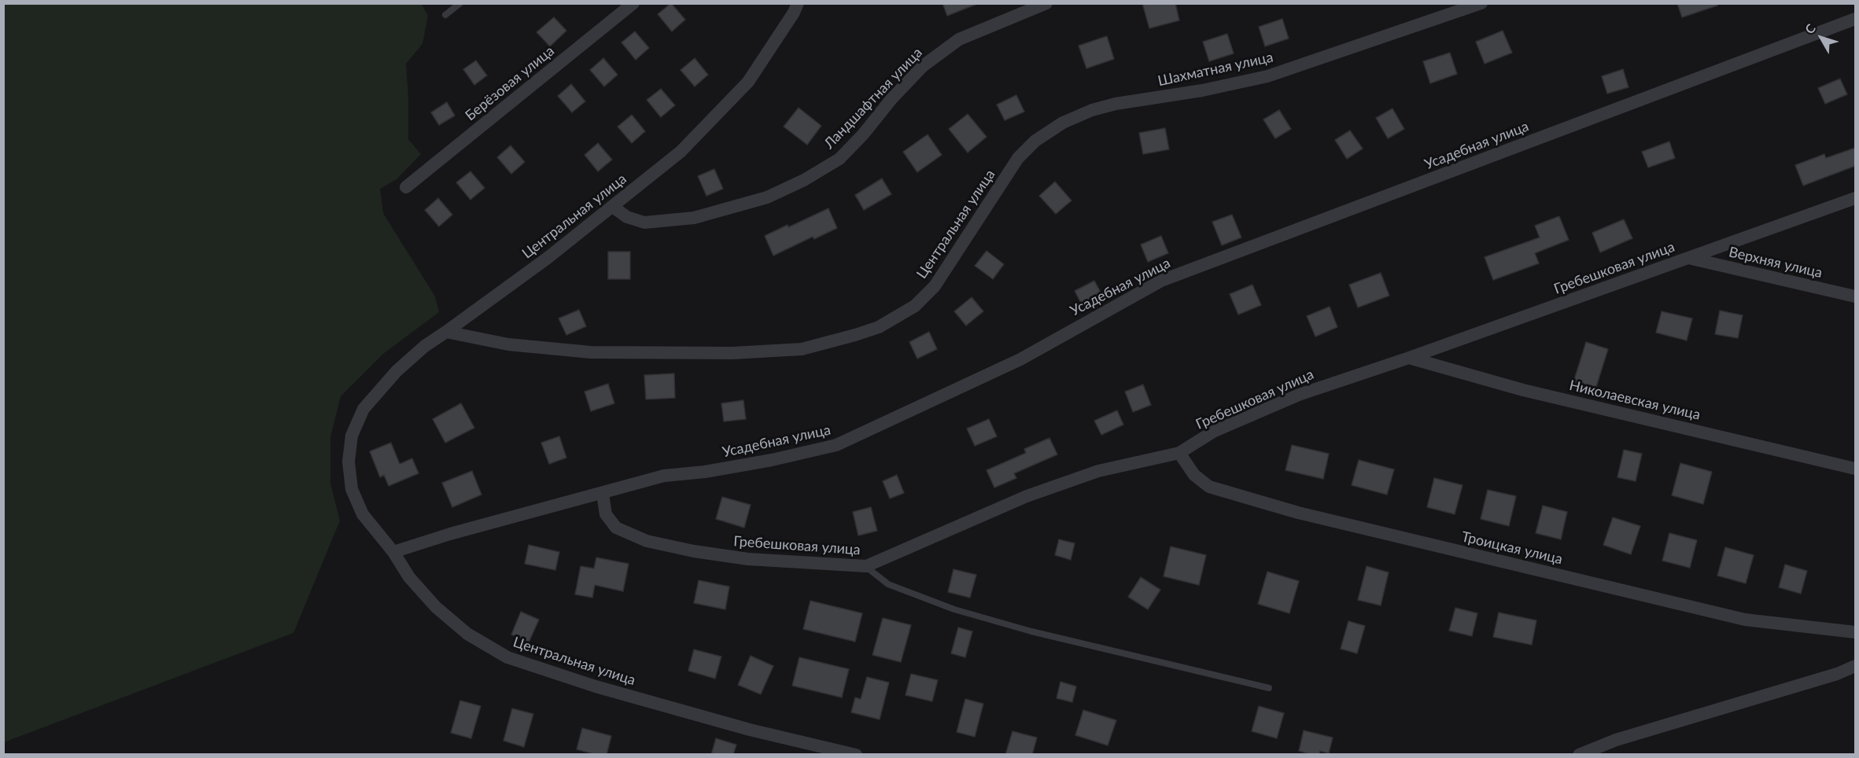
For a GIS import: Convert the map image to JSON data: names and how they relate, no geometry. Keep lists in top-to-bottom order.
{
  "streets": {
    "street": [
      "Шахматная улица",
      "Берёзовая улица",
      "Ландшафтная улица",
      "Усадебная улица",
      "Центральная улица",
      "Верхняя улица",
      "Гребешковая улица",
      "Николаевская улица",
      "Троицкая улица"
    ]
  },
  "crossings": [
    ["Шахматная улица", "Центральная улица"],
    ["Ландшафтная улица", "Центральная улица"],
    ["Усадебная улица", "Центральная улица"],
    ["Усадебная улица", "Гребешковая улица"],
    ["Верхняя улица", "Гребешковая улица"],
    ["Гребешковая улица", "Николаевская улица"],
    ["Гребешковая улица", "Троицкая улица"]
  ],
  "north": "top left"
}
